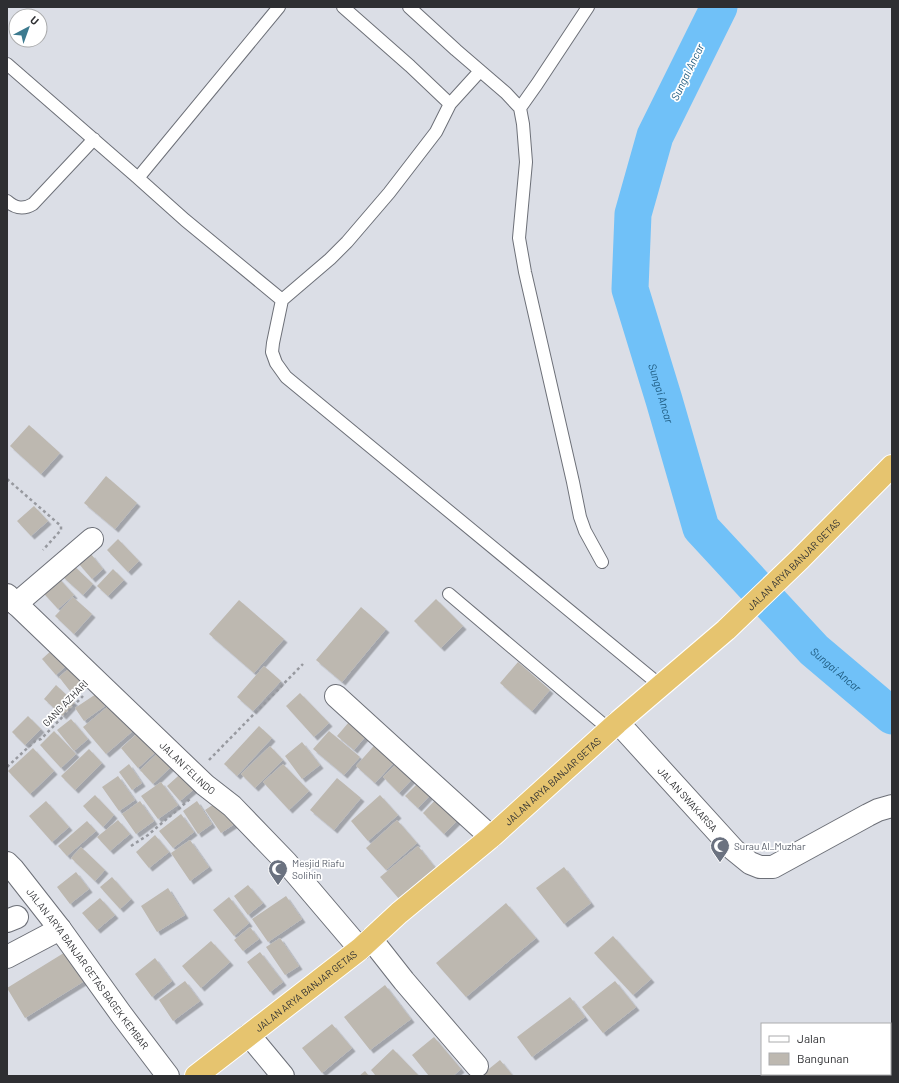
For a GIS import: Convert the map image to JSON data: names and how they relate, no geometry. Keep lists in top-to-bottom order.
{
  "streets": {
    "highway": ["JALAN ARYA BANJAR GETAS"],
    "street": ["JALAN FELINDO", "JALAN SWAKARSA", "JALAN ARYA BANJAR GETAS BAGEK KEMBAR"],
    "path": ["GANG AZHARI"]
  },
  "crossings": [
    ["JALAN ARYA BANJAR GETAS", "JALAN FELINDO"],
    ["JALAN ARYA BANJAR GETAS", "JALAN SWAKARSA"],
    ["GANG AZHARI", "JALAN FELINDO"]
  ],
  "water": ["Sungai Ancar"],
  "places": {
    "mosque": ["Surau Al_Muzhar", "Mesjid Riafu Solihin"]
  },
  "legend": ["Jalan", "Bangunan"],
  "north": "top right"
}
